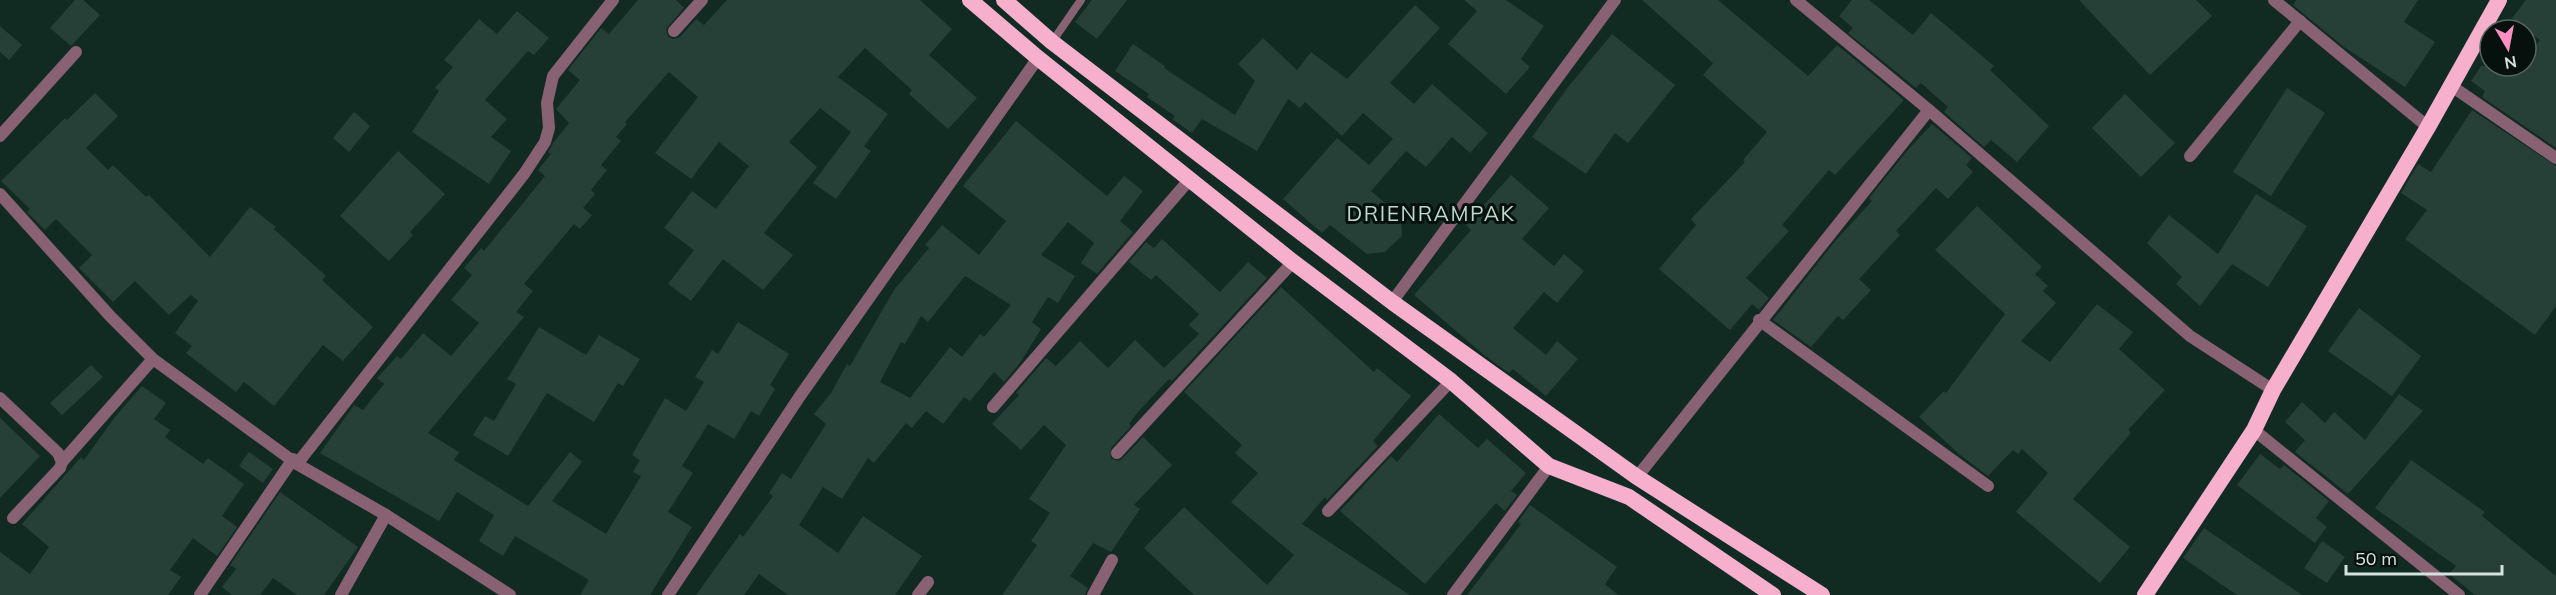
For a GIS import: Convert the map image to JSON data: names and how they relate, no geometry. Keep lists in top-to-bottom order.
{
  "districts": ["DRIENRAMPAK"],
  "scale_bar": "50 m",
  "north": "bottom"
}
